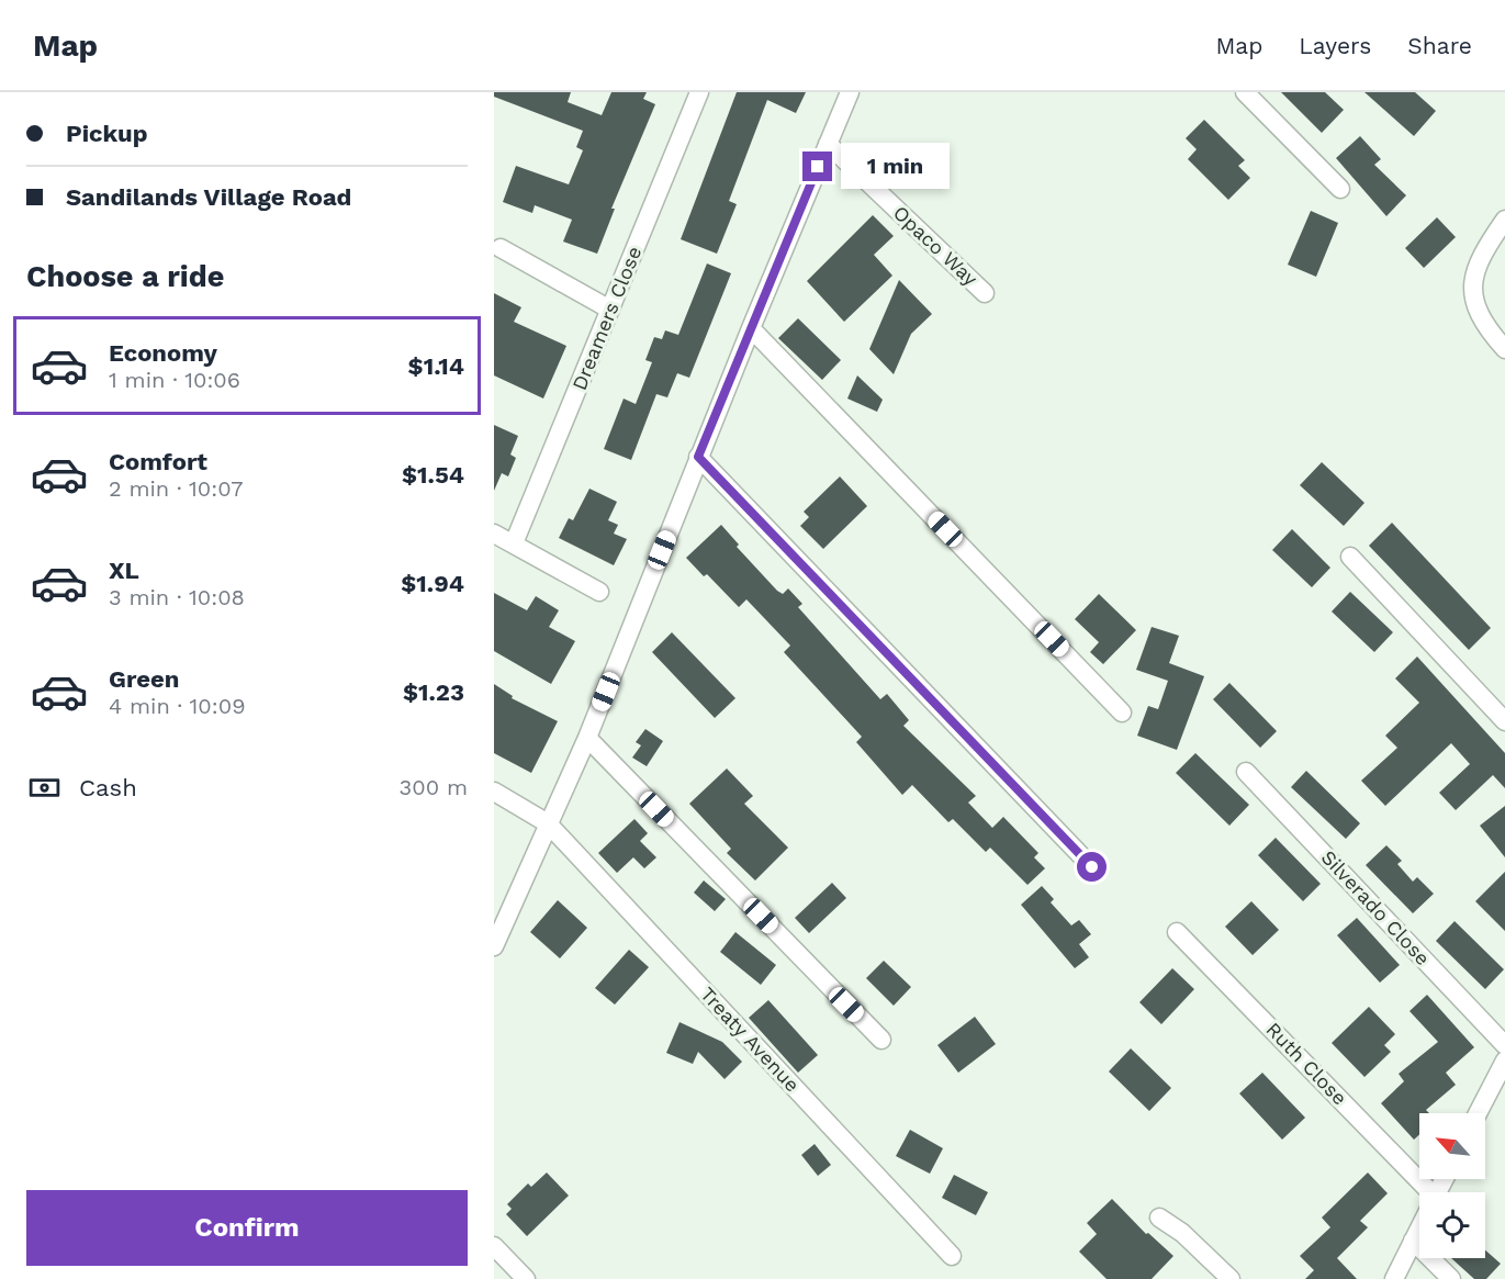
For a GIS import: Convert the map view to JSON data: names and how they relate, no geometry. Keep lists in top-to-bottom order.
{
  "streets": {
    "street": [
      "Opaco Way",
      "Dreamers Close",
      "Silverado Close",
      "Treaty Avenue",
      "Ruth Close"
    ]
  },
  "north": "top left",
  "page": {
    "header": "Map",
    "nav": ["Map", "Layers", "Share"],
    "banner": ["Pickup", "Sandilands Village Road"],
    "bubble": "1 min",
    "heading": "Choose a ride",
    "list": [
      {
        "name": "Economy",
        "note": "1 min · 10:06",
        "value": "$1.14"
      },
      {
        "name": "Comfort",
        "note": "2 min · 10:07",
        "value": "$1.54"
      },
      {
        "name": "XL",
        "note": "3 min · 10:08",
        "value": "$1.94"
      },
      {
        "name": "Green",
        "note": "4 min · 10:09",
        "value": "$1.23"
      }
    ],
    "pay": ["Cash", "300 m"],
    "buttons": "Confirm"
  }
}
